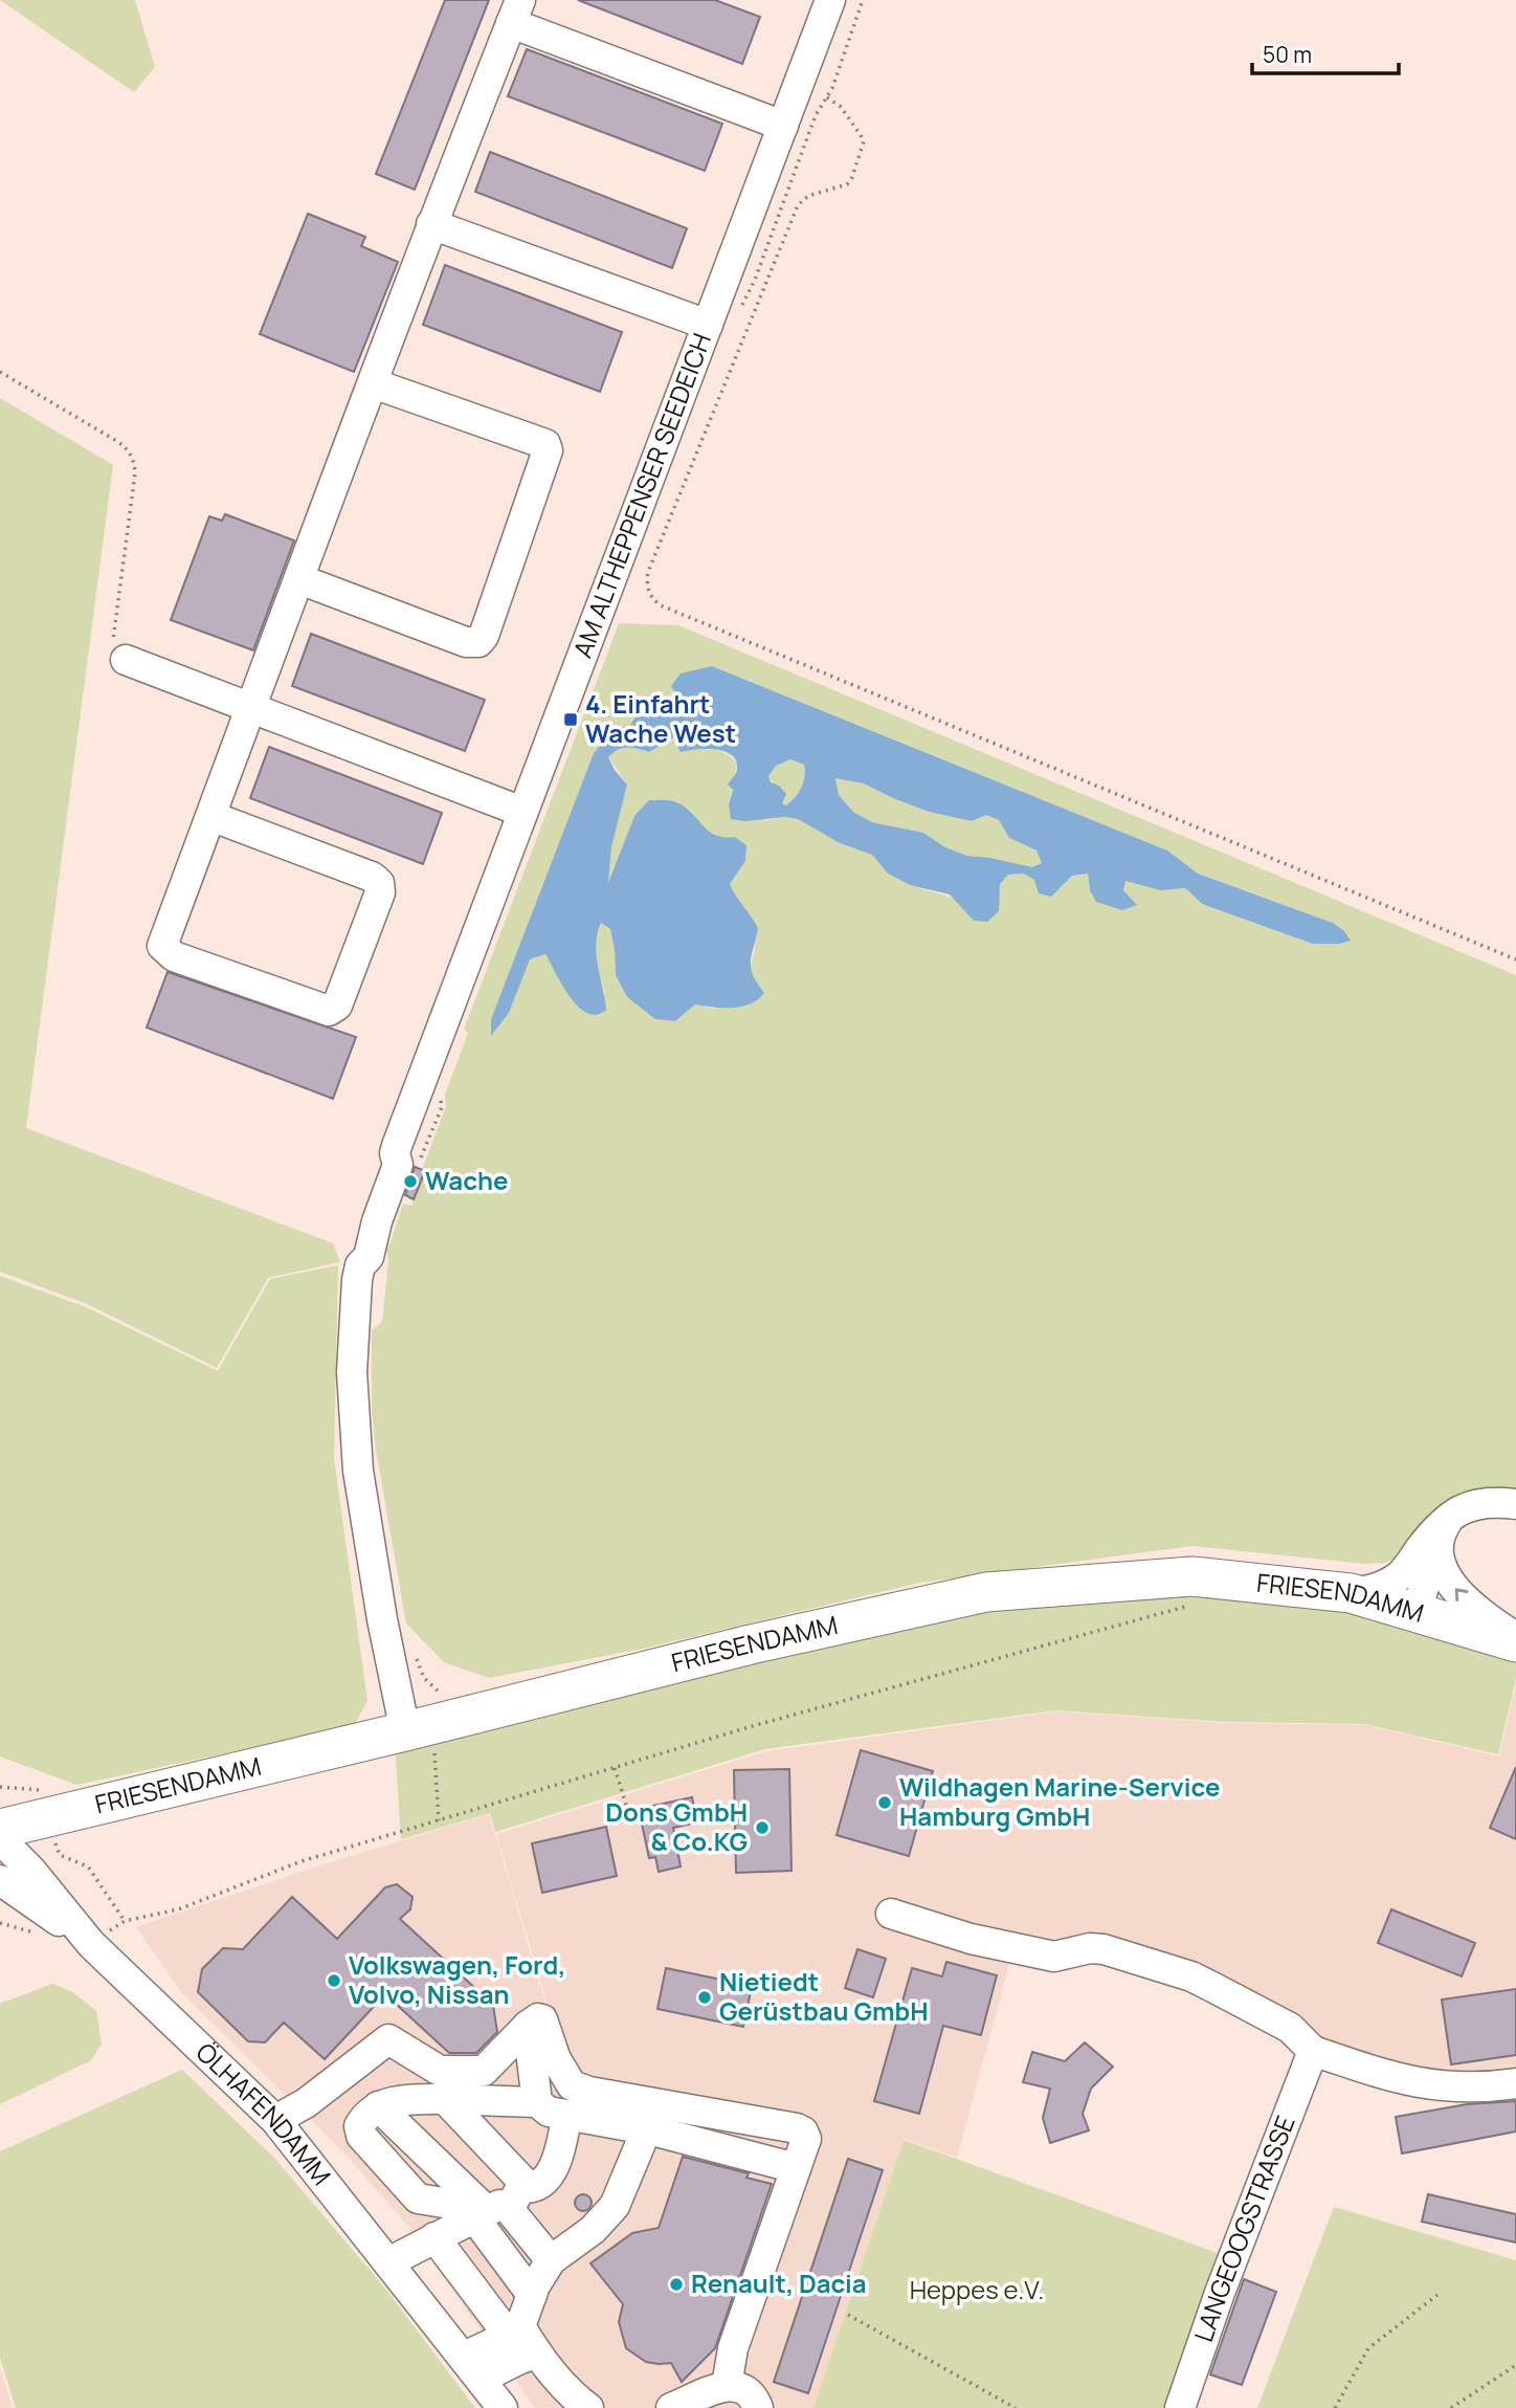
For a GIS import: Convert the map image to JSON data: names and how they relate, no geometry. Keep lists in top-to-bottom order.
{
  "streets": {
    "main road": ["FRIESENDAMM"],
    "street": ["AM ALTHEPPENSER SEEDEICH", "ÖLHAFENDAMM", "LANGEOOGSTRASSE"]
  },
  "crossings": [
    ["AM ALTHEPPENSER SEEDEICH", "FRIESENDAMM"]
  ],
  "parks": ["Heppes e.V."],
  "places": {
    "transit": ["4. Einfahrt Wache West"],
    "other": [
      "Wache",
      "Wildhagen Marine-Service Hamburg GmbH",
      "Dons GmbH & Co.KG",
      "Volkswagen, Ford, Volvo, Nissan",
      "Nietiedt Gerüstbau GmbH",
      "Renault, Dacia"
    ]
  },
  "scale_bar": "50 m"
}
